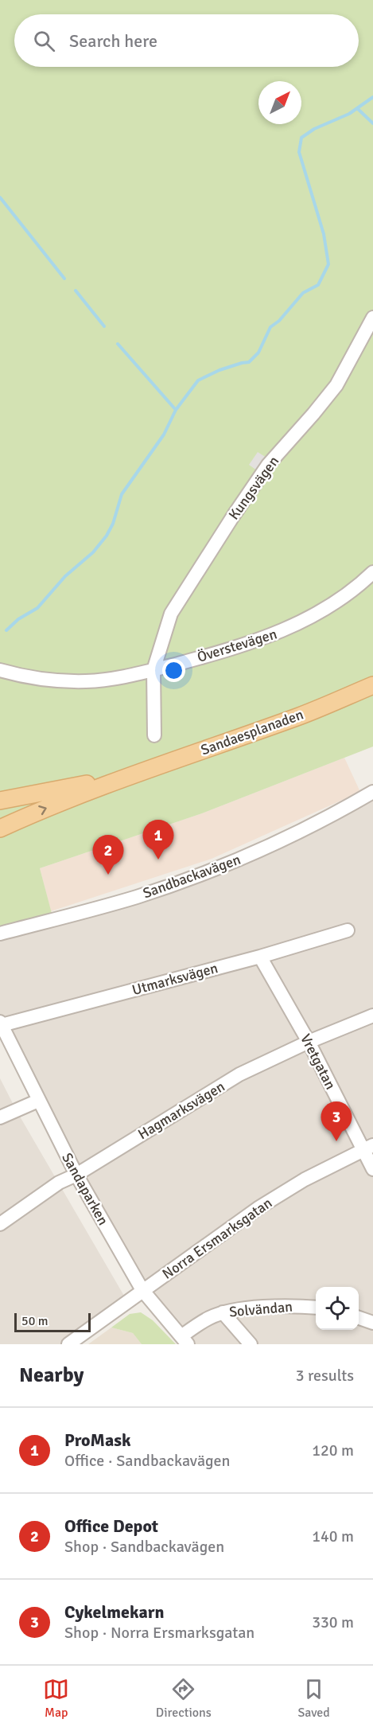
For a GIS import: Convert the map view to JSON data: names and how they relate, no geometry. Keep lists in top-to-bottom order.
{
  "streets": {
    "main road": ["Sandaesplanaden"],
    "street": [
      "Kungsvägen",
      "Överstevägen",
      "Sandbackavägen",
      "Utmarksvägen",
      "Vretgatan",
      "Hagmarksvägen",
      "Sandaparken",
      "Norra Ersmarksgatan",
      "Solvändan"
    ]
  },
  "crossings": [
    ["Kungsvägen", "Överstevägen"],
    ["Utmarksvägen", "Vretgatan"],
    ["Utmarksvägen", "Sandaparken"],
    ["Vretgatan", "Hagmarksvägen"],
    ["Vretgatan", "Norra Ersmarksgatan"],
    ["Hagmarksvägen", "Sandaparken"],
    ["Sandaparken", "Norra Ersmarksgatan"],
    ["Sandaparken", "Solvändan"]
  ],
  "scale_bar": "50 m",
  "north": "top right",
  "page": {
    "search": "Search here",
    "pins": ["1", "2", "3"],
    "scale": "50 m",
    "heading": ["Nearby", "3 results"],
    "list": [
      {
        "mark": "1",
        "name": "ProMask",
        "note": "Office · Sandbackavägen",
        "value": "120 m"
      },
      {
        "mark": "2",
        "name": "Office Depot",
        "note": "Shop · Sandbackavägen",
        "value": "140 m"
      },
      {
        "mark": "3",
        "name": "Cykelmekarn",
        "note": "Shop · Norra Ersmarksgatan",
        "value": "330 m"
      }
    ],
    "nav": ["Map", "Directions", "Saved"]
  }
}
